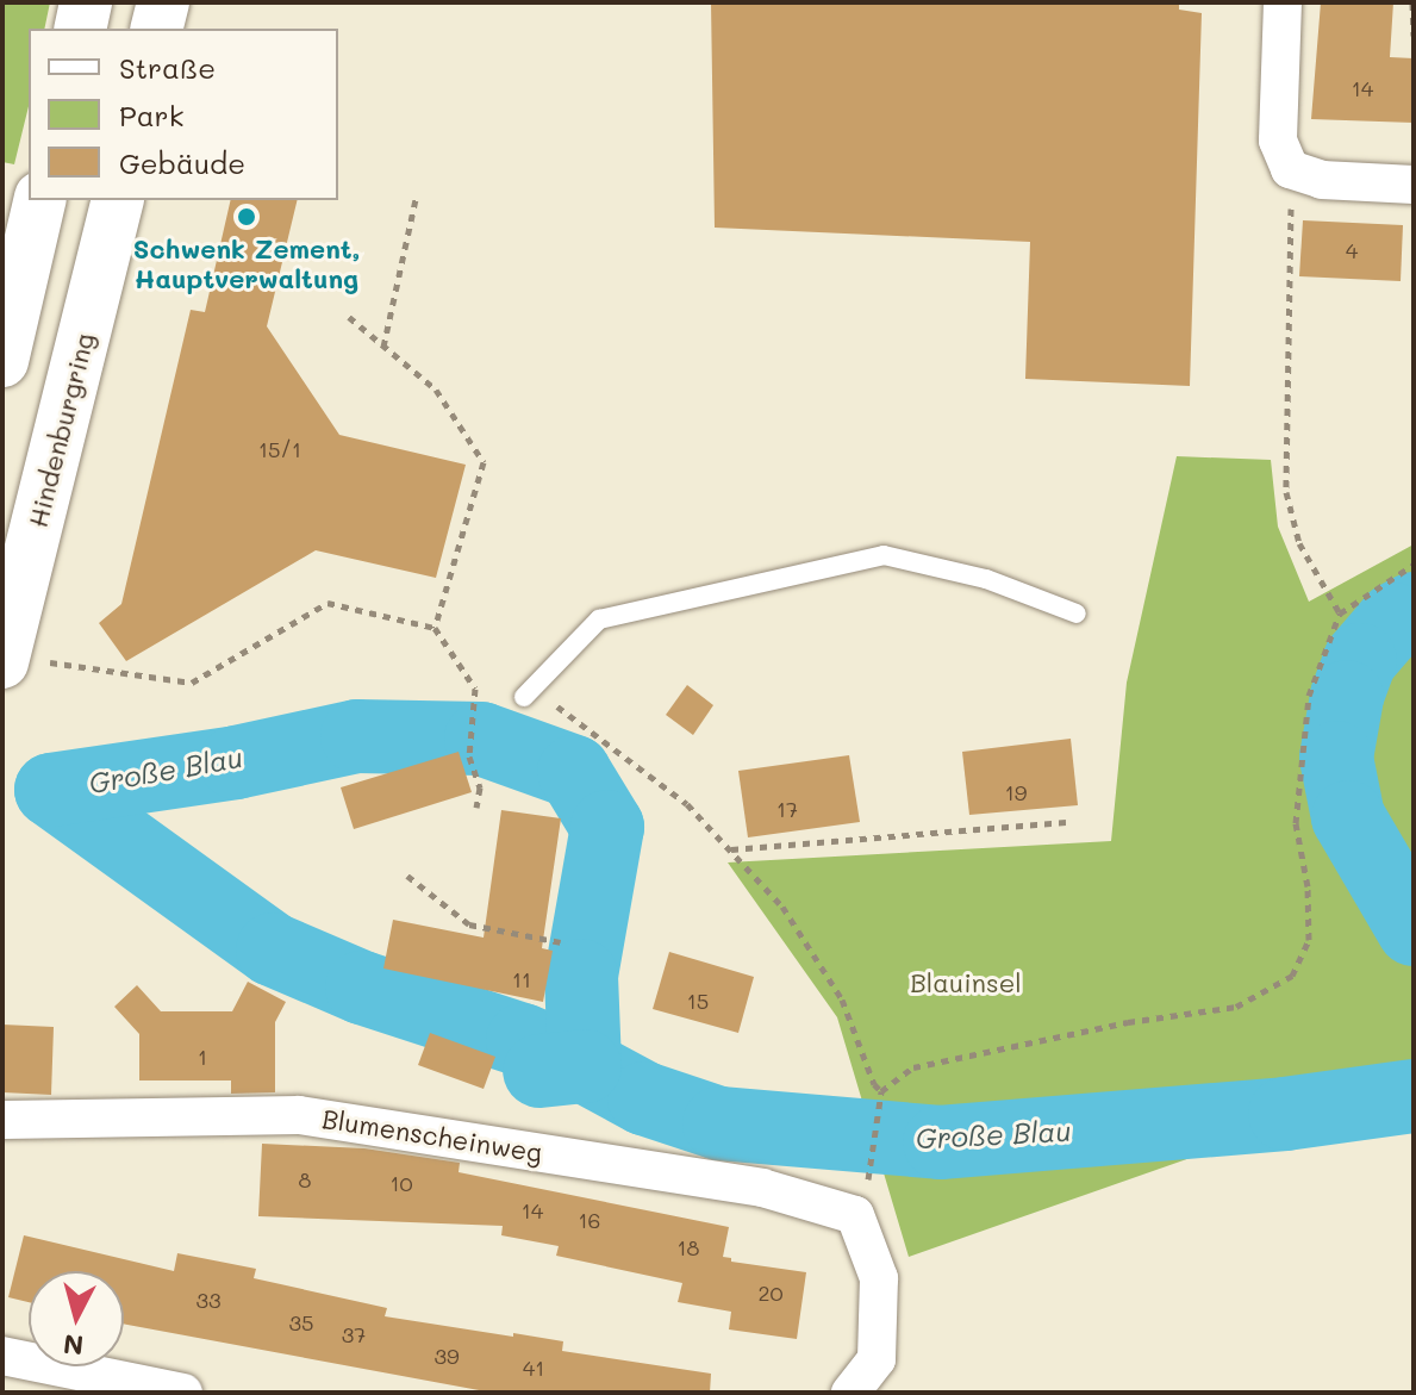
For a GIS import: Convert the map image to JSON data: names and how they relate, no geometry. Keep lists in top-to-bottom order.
{
  "streets": {
    "highway": ["Hindenburgring"],
    "street": ["Blumenscheinweg"]
  },
  "water": ["Große Blau"],
  "parks": ["Blauinsel"],
  "places": ["Schwenk Zement, Hauptverwaltung"],
  "house_numbers": [
    "14",
    "4",
    "15/1",
    "19",
    "17",
    "11",
    "15",
    "1",
    "8",
    "10",
    "14",
    "16",
    "18",
    "20",
    "33",
    "35",
    "37",
    "39",
    "41"
  ],
  "legend": ["Straße", "Park", "Gebäude"],
  "north": "bottom"
}
